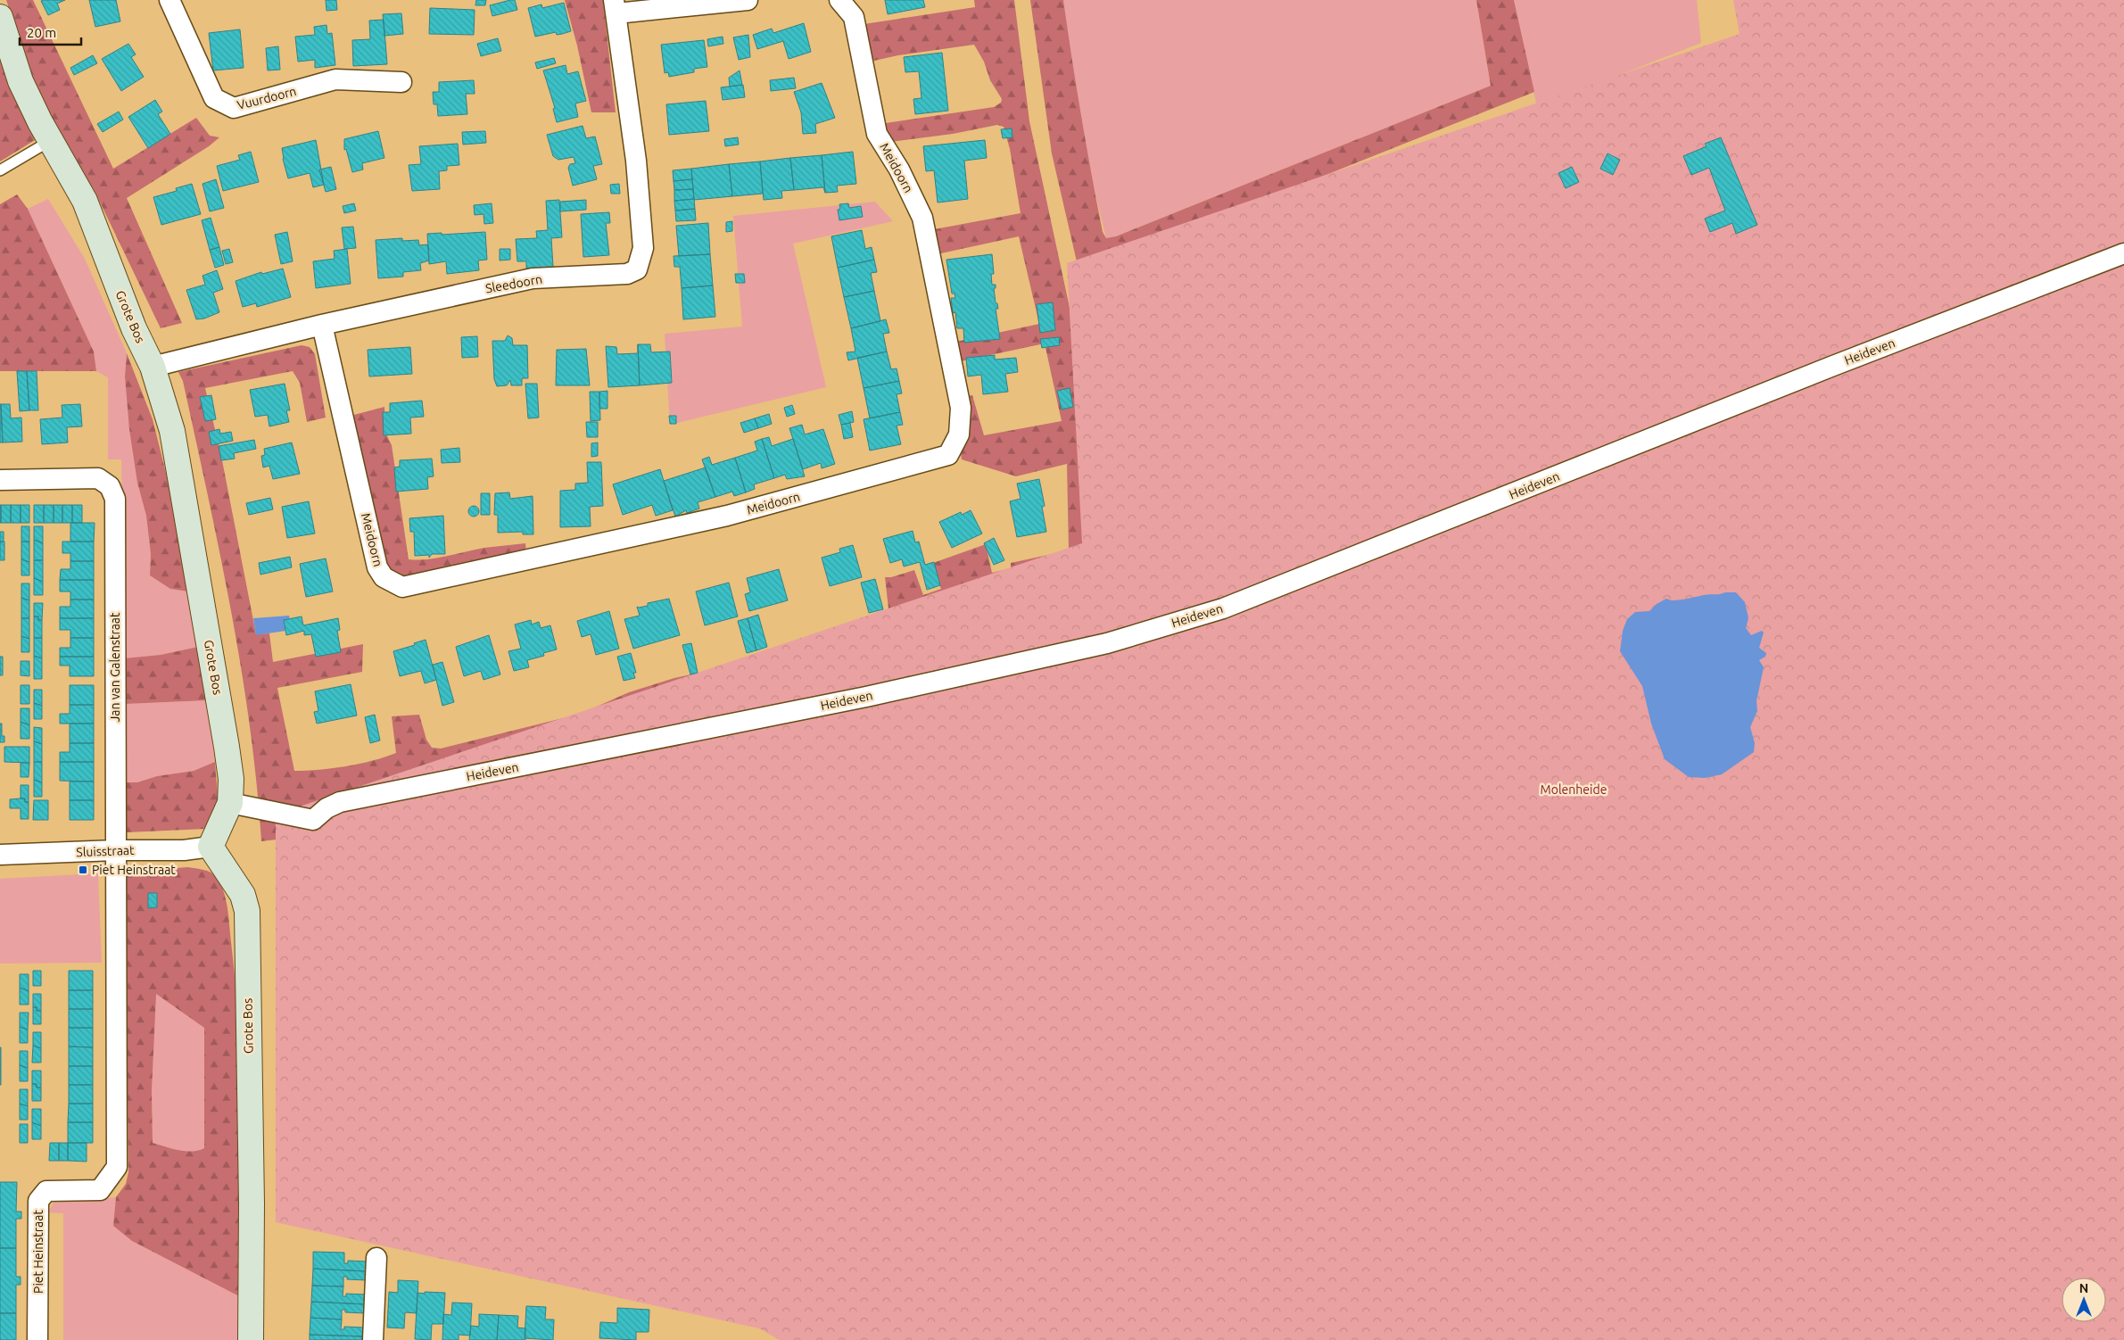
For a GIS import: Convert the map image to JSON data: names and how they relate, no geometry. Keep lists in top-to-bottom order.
{
  "streets": {
    "street": [
      "Vuurdoorn",
      "Meidoorn",
      "Sleedoorn",
      "Grote Bos",
      "Heideven",
      "Jan van Galenstraat",
      "Sluisstraat",
      "Piet Heinstraat"
    ]
  },
  "crossings": [
    ["Meidoorn", "Sleedoorn"],
    ["Sleedoorn", "Grote Bos"],
    ["Grote Bos", "Heideven"],
    ["Grote Bos", "Sluisstraat"],
    ["Jan van Galenstraat", "Sluisstraat"],
    ["Jan van Galenstraat", "Piet Heinstraat"],
    ["Sluisstraat", "Piet Heinstraat"]
  ],
  "parks": ["Molenheide"],
  "places": {
    "transit": ["Piet Heinstraat"]
  },
  "scale_bar": "20 m",
  "north": "top"
}
